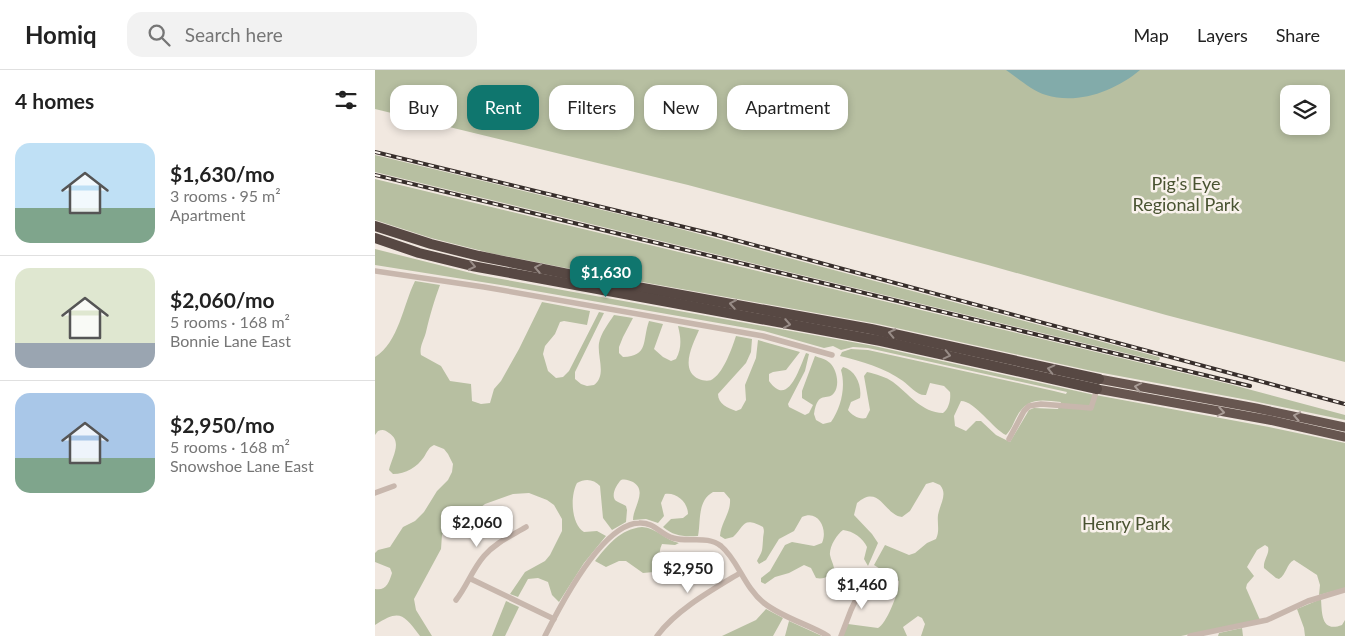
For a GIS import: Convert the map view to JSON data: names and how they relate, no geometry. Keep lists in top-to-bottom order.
{
  "parks": ["Pig's Eye Regional Park", "Henry Park"],
  "page": {
    "header": "Homiq",
    "search": "Search here",
    "nav": ["Map", "Layers", "Share"],
    "heading": "4 homes",
    "chip": [
      "Buy",
      "Rent",
      "Filters",
      "New",
      "Apartment"
    ],
    "list": [
      {
        "name": "$1,630/mo",
        "note": "3 rooms · 95 m² · Apartment"
      },
      {
        "name": "$2,060/mo",
        "note": "5 rooms · 168 m² · Bonnie Lane East"
      },
      {
        "name": "$2,950/mo",
        "note": "5 rooms · 168 m² · Snowshoe Lane East"
      }
    ],
    "price": [
      "$1,630",
      "$2,060",
      "$2,950",
      "$1,460"
    ]
  }
}
